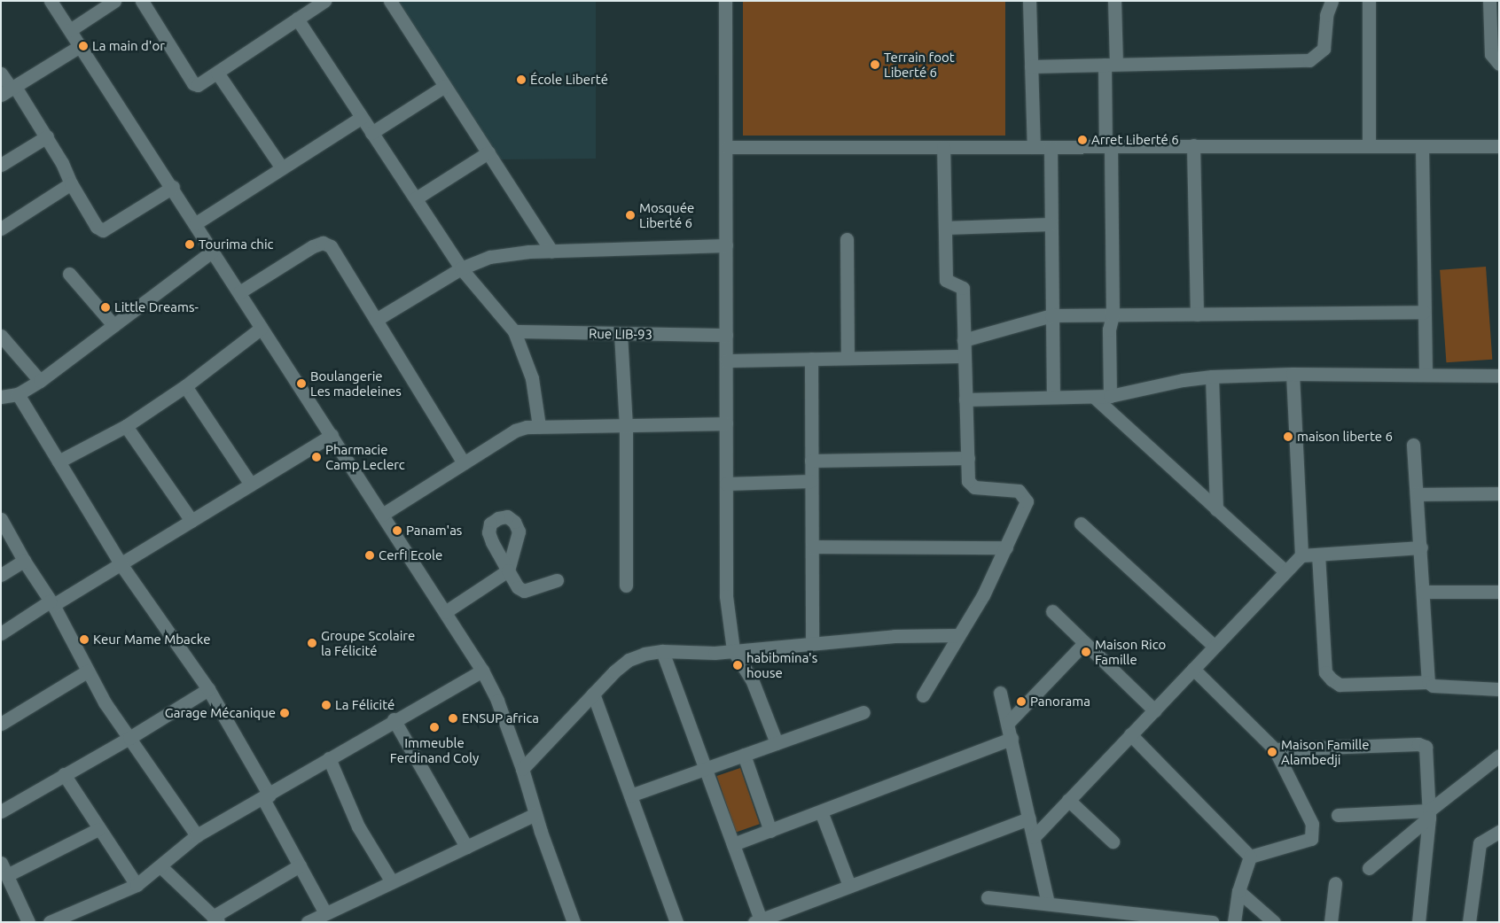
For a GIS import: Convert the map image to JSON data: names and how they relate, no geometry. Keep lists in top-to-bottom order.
{
  "streets": {
    "street": ["Rue LIB-93"]
  },
  "places": [
    "La main d'or",
    "Terrain foot Liberté 6",
    "École Liberté",
    "Arret Liberté 6",
    "Mosquée Liberté 6",
    "Tourima chic",
    "Little Dreams-",
    "Boulangerie Les madeleines",
    "maison liberte 6",
    "Pharmacie Camp Leclerc",
    "Panam'as",
    "Cerfi Ecole",
    "Keur Mame Mbacke",
    "Groupe Scolaire la Félicité",
    "Maison Rico Famille",
    "habibmina's house",
    "Panorama",
    "La Félicité",
    "Garage Mécanique",
    "ENSUP africa",
    "Immeuble Ferdinand Coly",
    "Maison Famille Alambedji"
  ]
}
